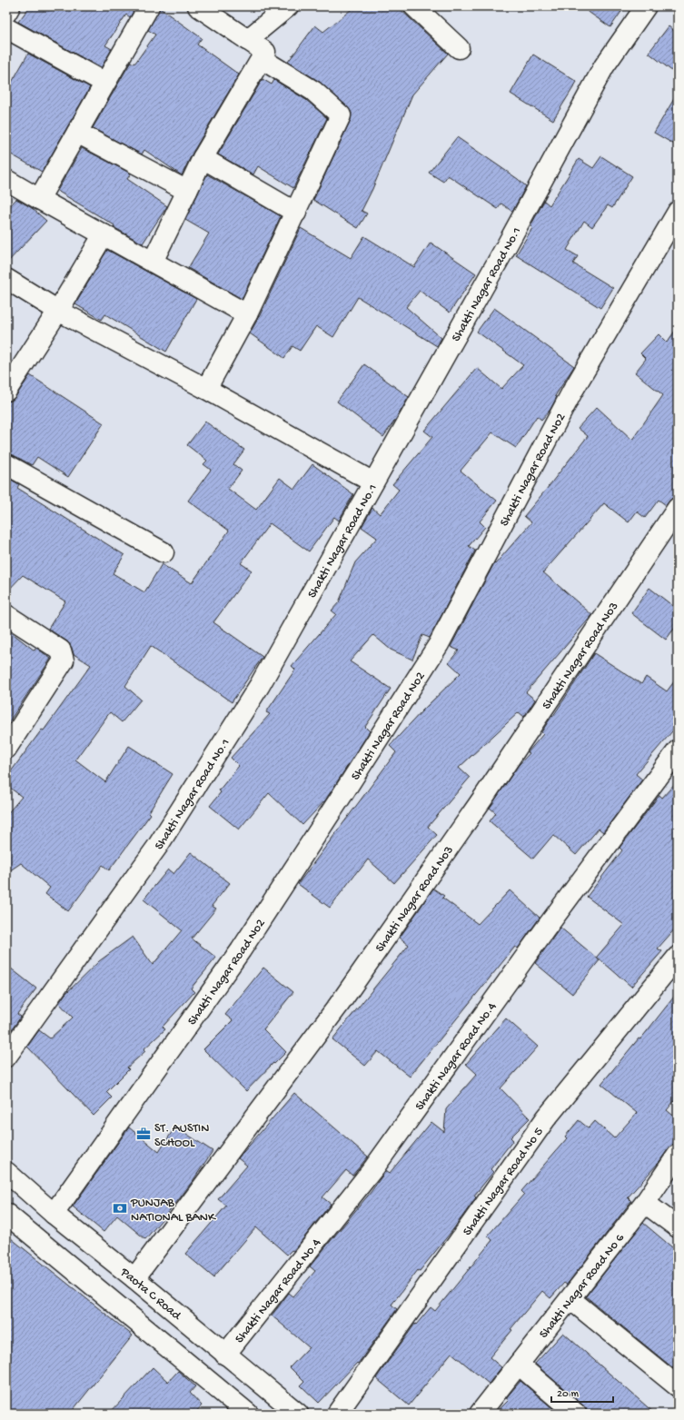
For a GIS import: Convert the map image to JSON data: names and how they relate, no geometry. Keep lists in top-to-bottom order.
{
  "streets": {
    "street": [
      "Shakti Nagar Road No.1",
      "Shakti Nagar Road No2",
      "Shakti Nagar Road No3",
      "Shakti Nagar Road No.4",
      "Shakti Nagar Road No 5",
      "Shakti Nagar Road No 6",
      "Paota C Road"
    ]
  },
  "crossings": [
    ["Shakti Nagar Road No2", "Paota C Road"],
    ["Shakti Nagar Road No3", "Paota C Road"],
    ["Shakti Nagar Road No.4", "Paota C Road"]
  ],
  "places": {
    "office": ["ST. AUSTIN SCHOOL"],
    "bank": ["PUNJAB NATIONAL BANK"]
  },
  "scale_bar": "20 m"
}
